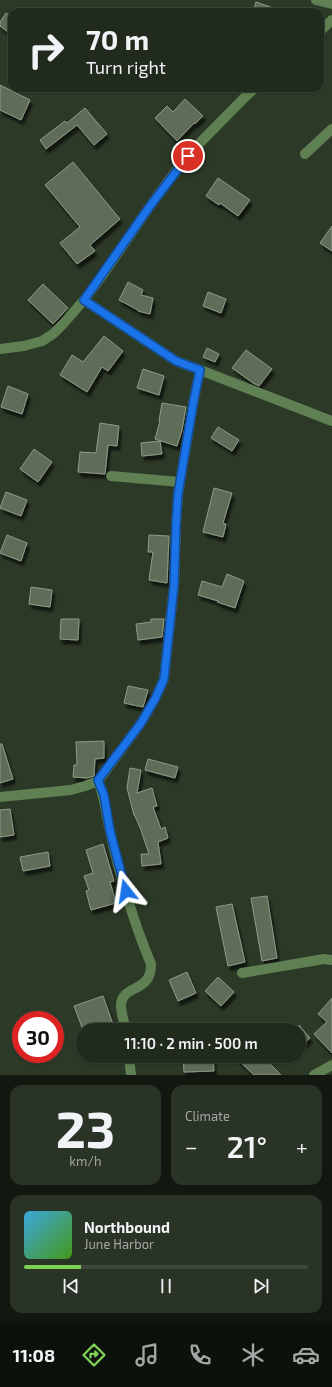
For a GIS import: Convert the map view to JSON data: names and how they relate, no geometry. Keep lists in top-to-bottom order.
{
  "page": {
    "turn": ["70 m", "Turn right"],
    "limit": "30",
    "trip": "11:10 · 2 min · 500 m",
    "tile": [
      ["23", "km/h"],
      "Climate"
    ],
    "heat": ["−", "21°", "+"],
    "song": ["Northbound", "June Harbor"],
    "tabs": "11:08"
  }
}
